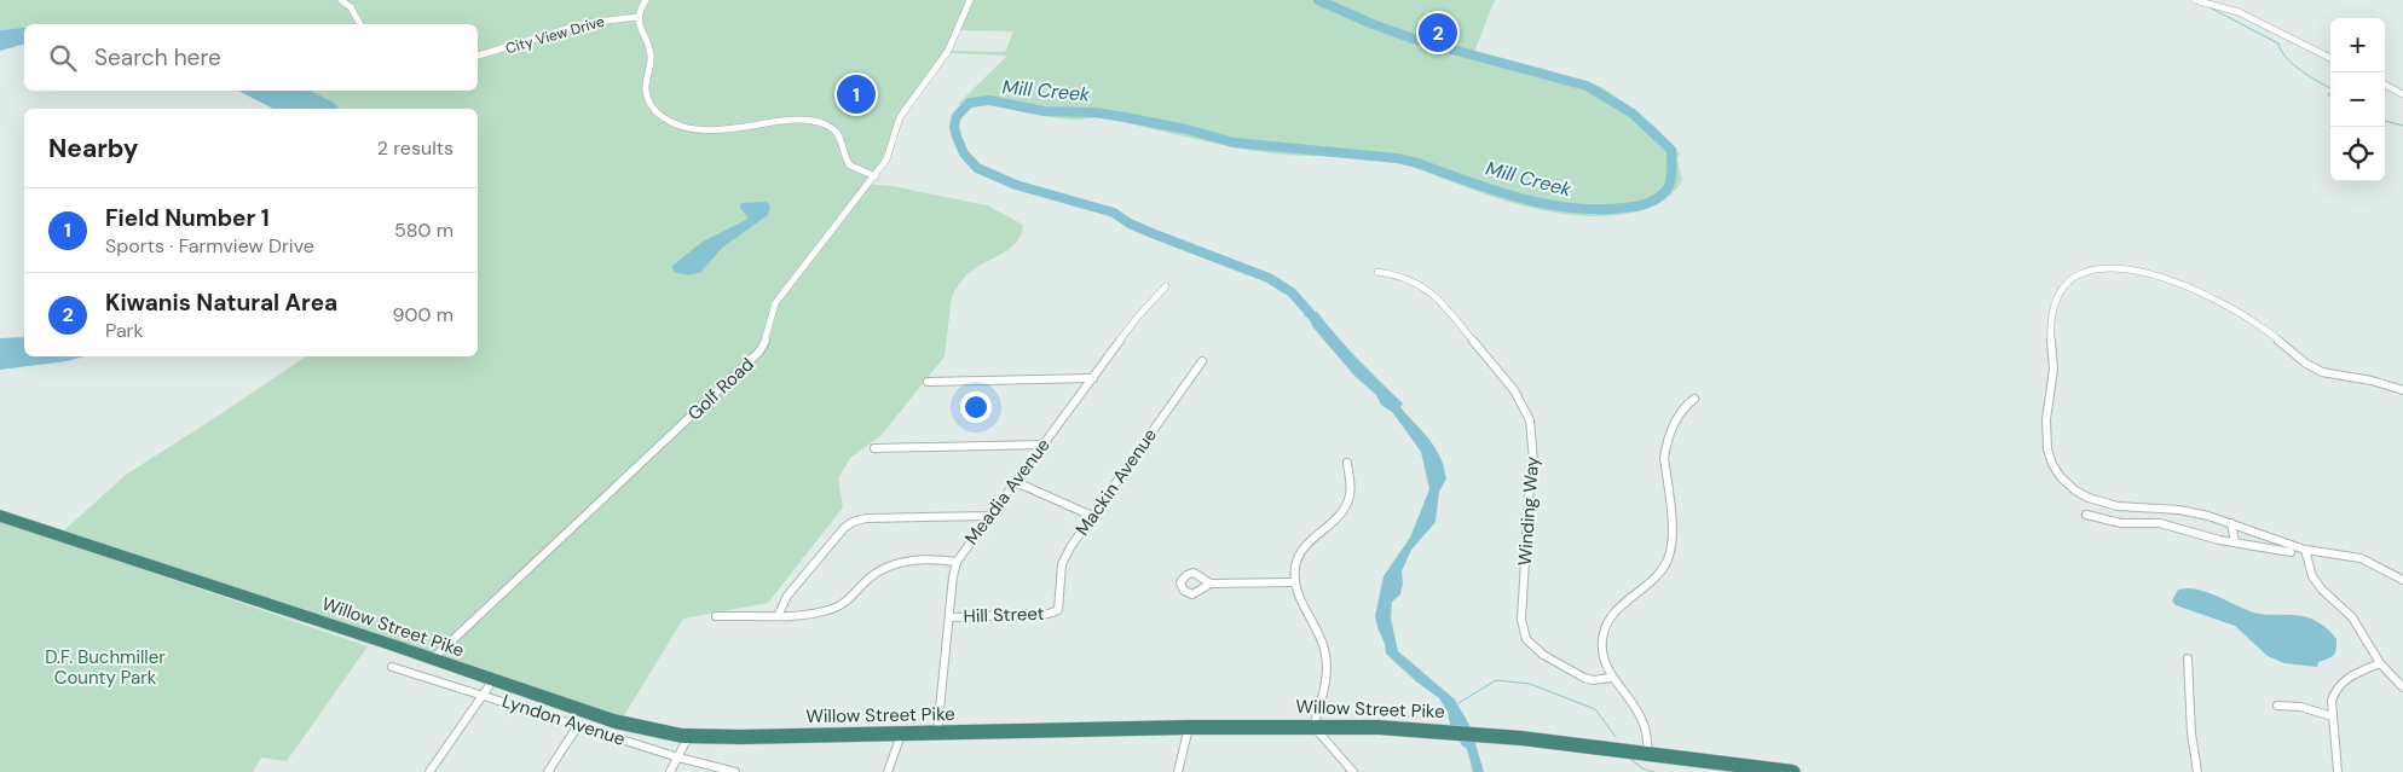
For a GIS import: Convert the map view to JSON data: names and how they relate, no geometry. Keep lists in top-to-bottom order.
{
  "streets": {
    "highway": ["Willow Street Pike"],
    "street": [
      "City View Drive",
      "Golf Road",
      "Mackin Avenue",
      "Meadia Avenue",
      "Winding Way",
      "Hill Street",
      "Lyndon Avenue"
    ]
  },
  "crossings": [
    ["Golf Road", "Willow Street Pike"],
    ["Mackin Avenue", "Hill Street"],
    ["Meadia Avenue", "Hill Street"],
    ["Meadia Avenue", "Willow Street Pike"]
  ],
  "water": ["Mill Creek"],
  "parks": ["D.F. Buchmiller County Park"],
  "page": {
    "pins": ["2", "1"],
    "map_buttons": ["+", "−"],
    "search": "Search here",
    "heading": ["Nearby", "2 results"],
    "list": [
      {
        "mark": "1",
        "name": "Field Number 1",
        "note": "Sports · Farmview Drive",
        "value": "580 m"
      },
      {
        "mark": "2",
        "name": "Kiwanis Natural Area",
        "note": "Park",
        "value": "900 m"
      }
    ]
  }
}
